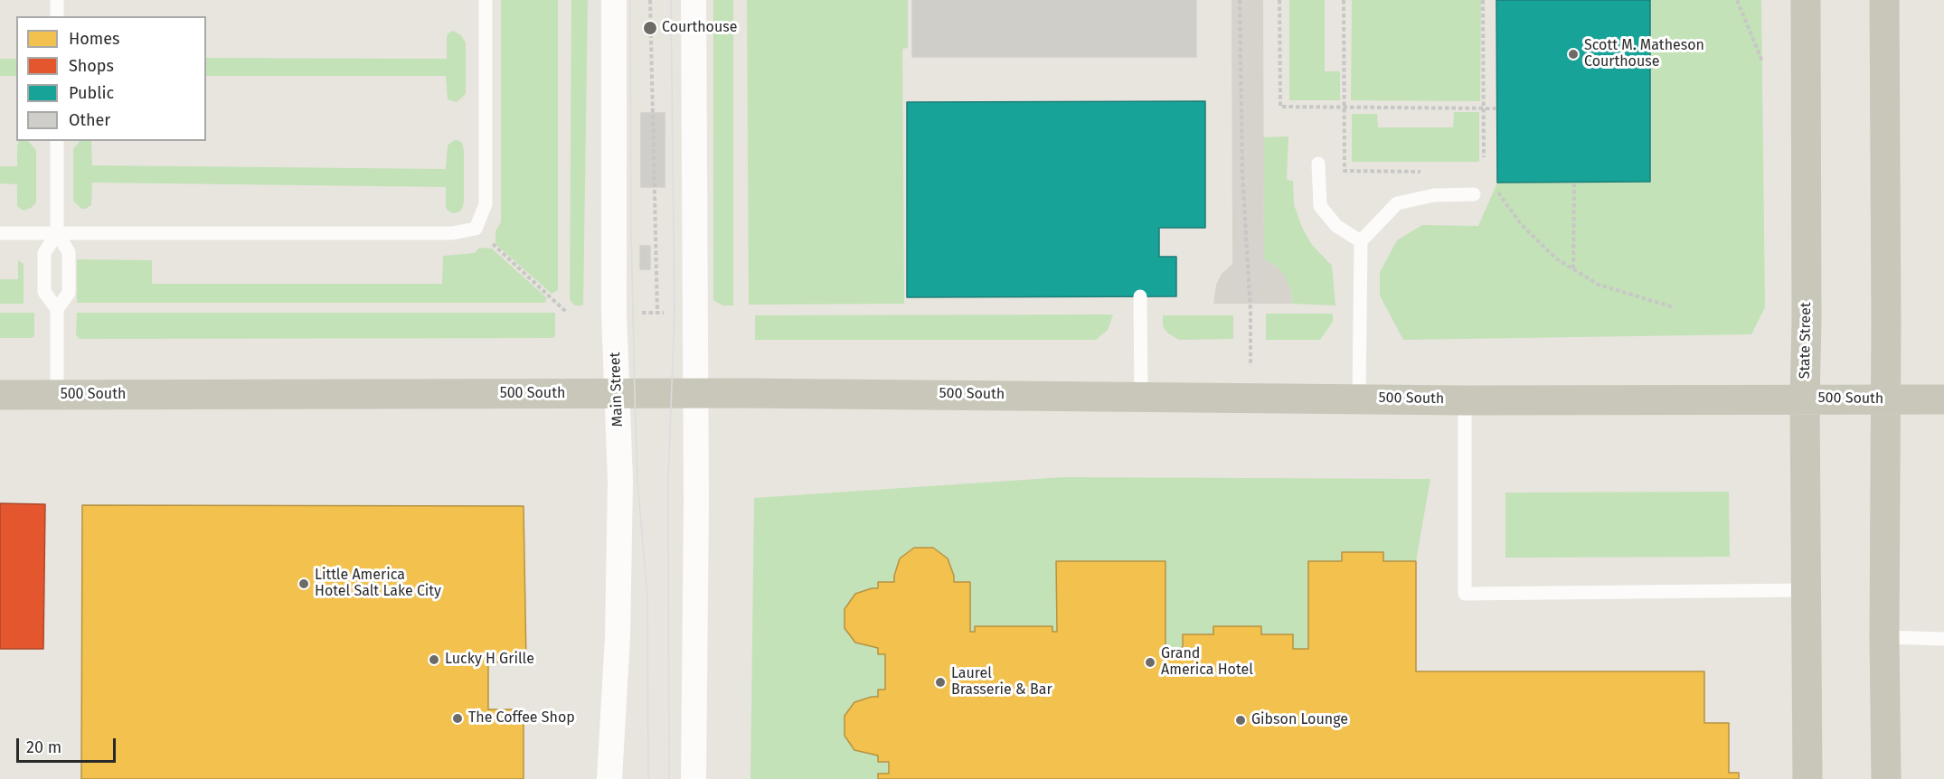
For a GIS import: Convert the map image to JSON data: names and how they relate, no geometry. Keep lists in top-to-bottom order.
{
  "streets": {
    "main road": ["State Street", "500 South"],
    "street": ["Main Street"]
  },
  "crossings": [
    ["State Street", "500 South"],
    ["Main Street", "500 South"]
  ],
  "places": [
    "Courthouse",
    "Scott M. Matheson Courthouse",
    "Little America Hotel Salt Lake City",
    "Lucky H Grille",
    "Grand America Hotel",
    "Laurel Brasserie & Bar",
    "The Coffee Shop",
    "Gibson Lounge"
  ],
  "legend": [
    "Homes",
    "Shops",
    "Public",
    "Other"
  ],
  "scale_bar": "20 m"
}
